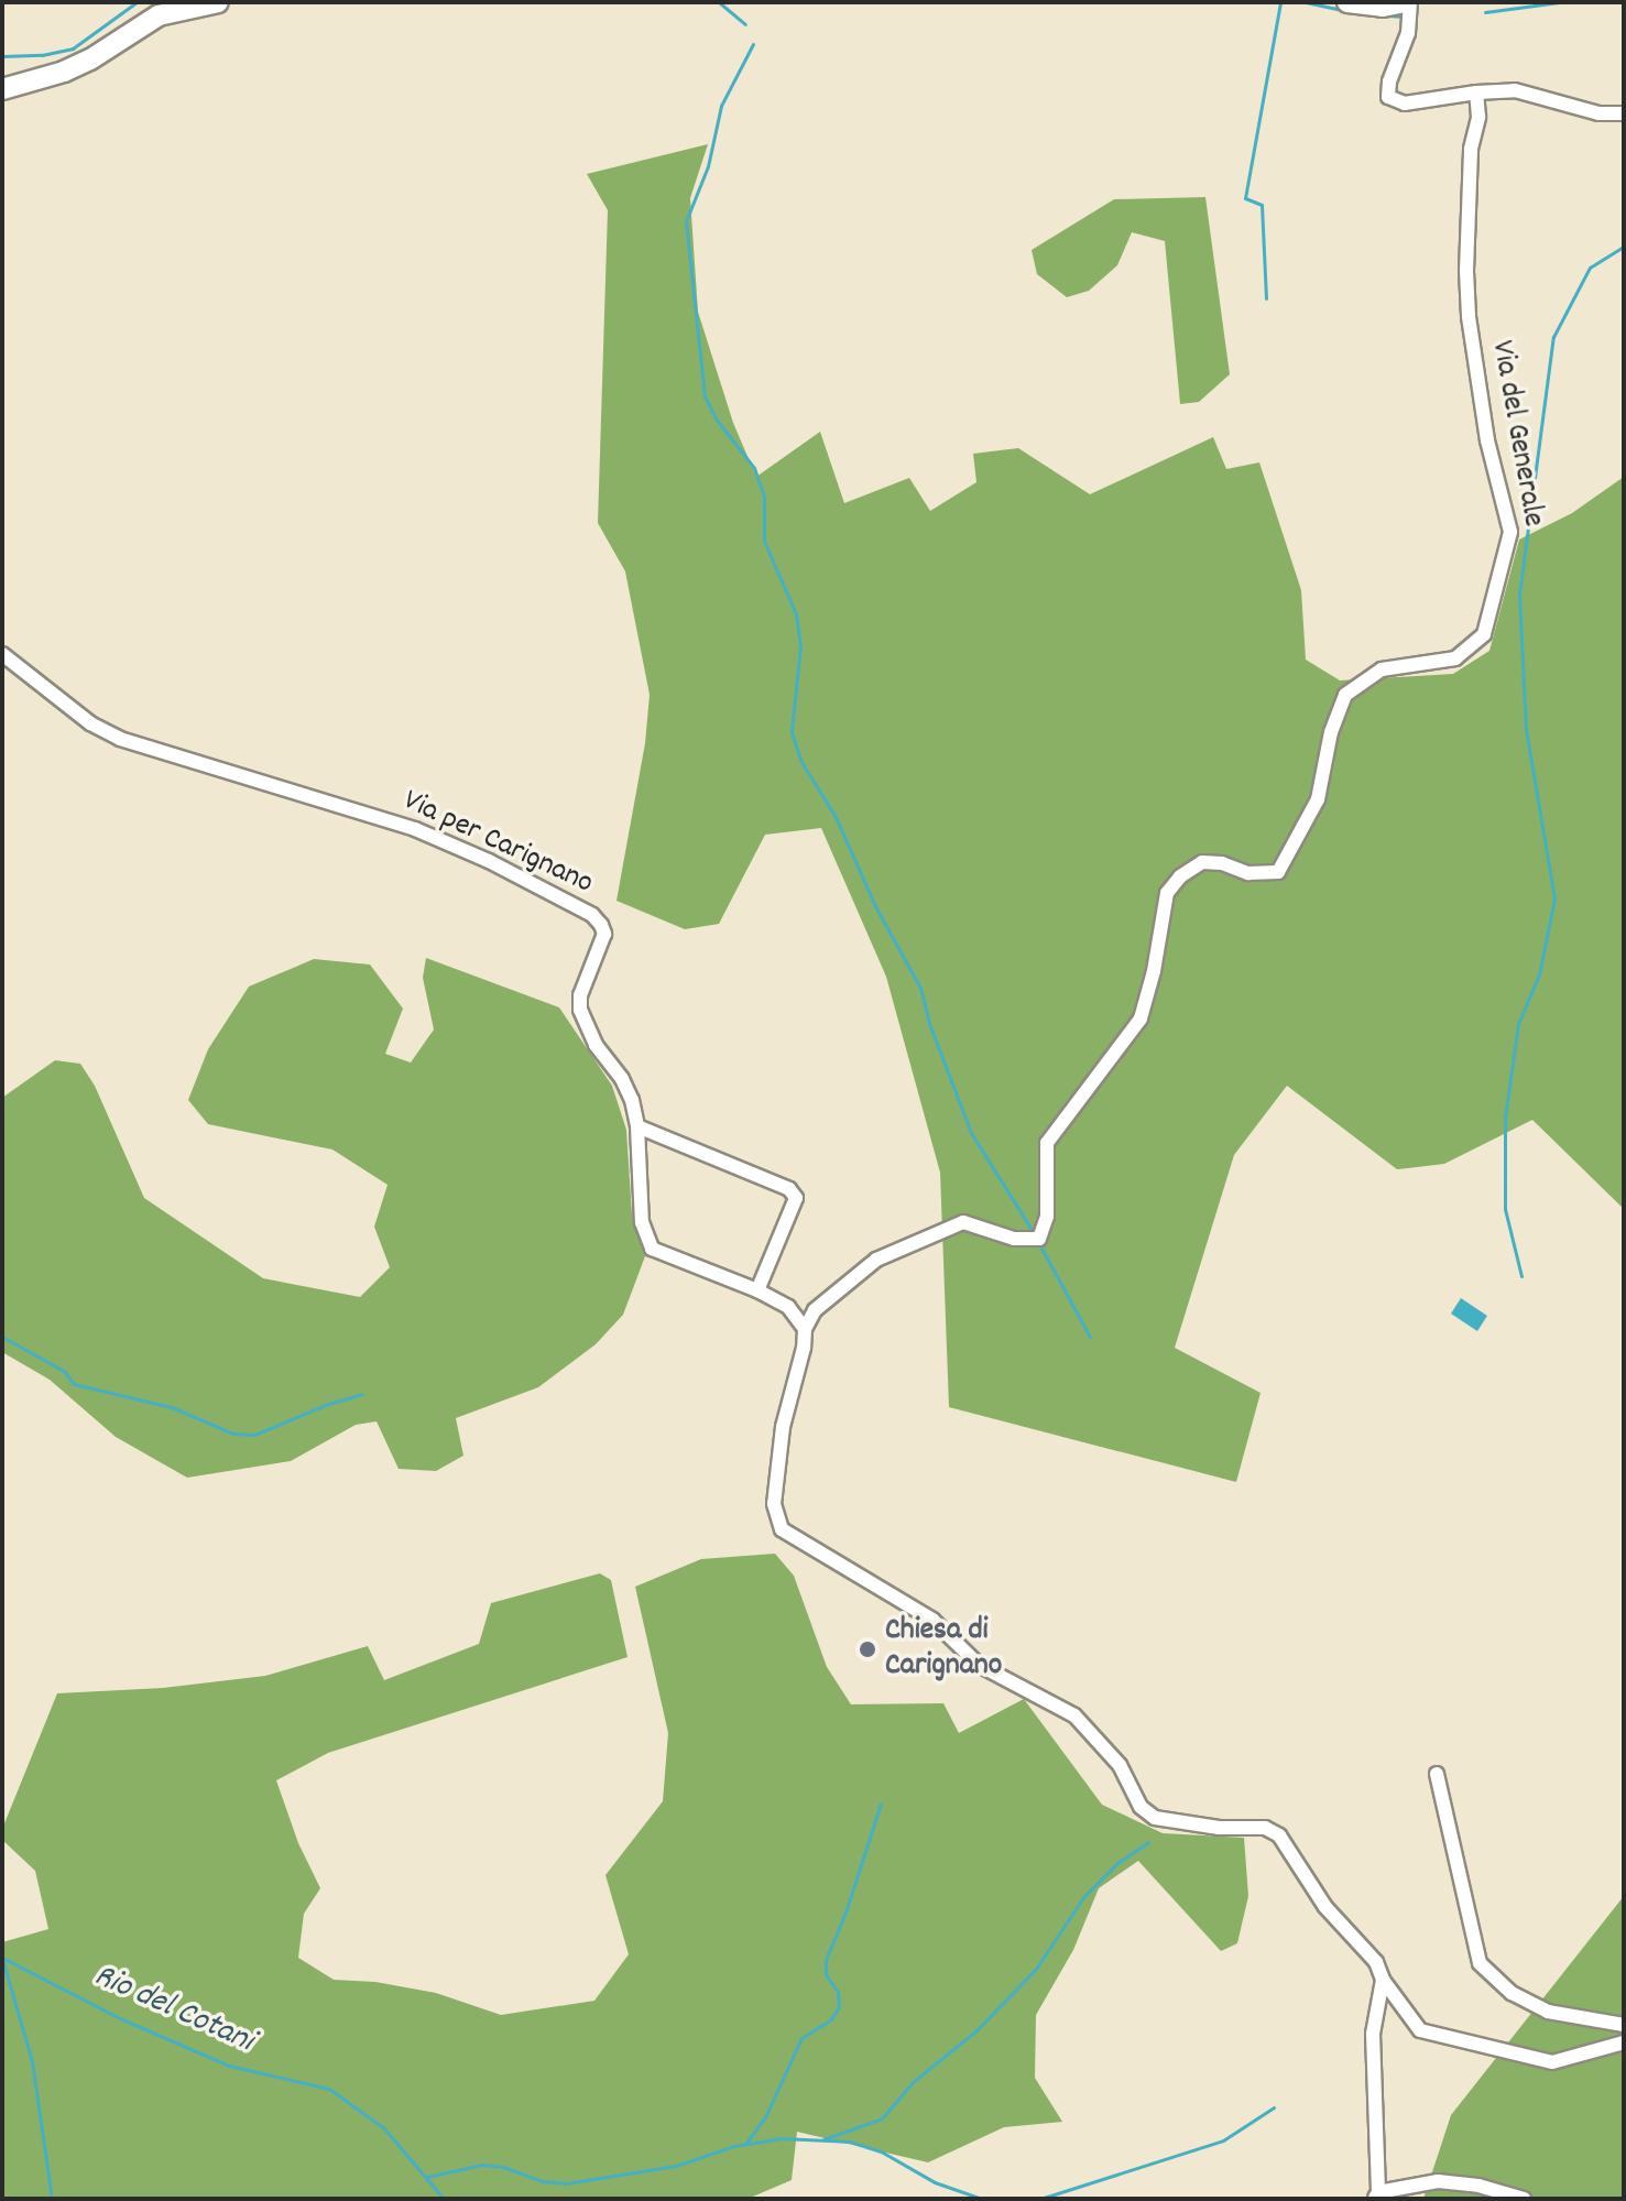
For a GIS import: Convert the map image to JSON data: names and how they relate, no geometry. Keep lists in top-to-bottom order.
{
  "streets": {
    "street": ["Via del Generale", "Via per Carignano"]
  },
  "crossings": [
    ["Via del Generale", "Via per Carignano"]
  ],
  "water": ["Rio del Cotani"],
  "places": ["Chiesa di Carignano"]
}
